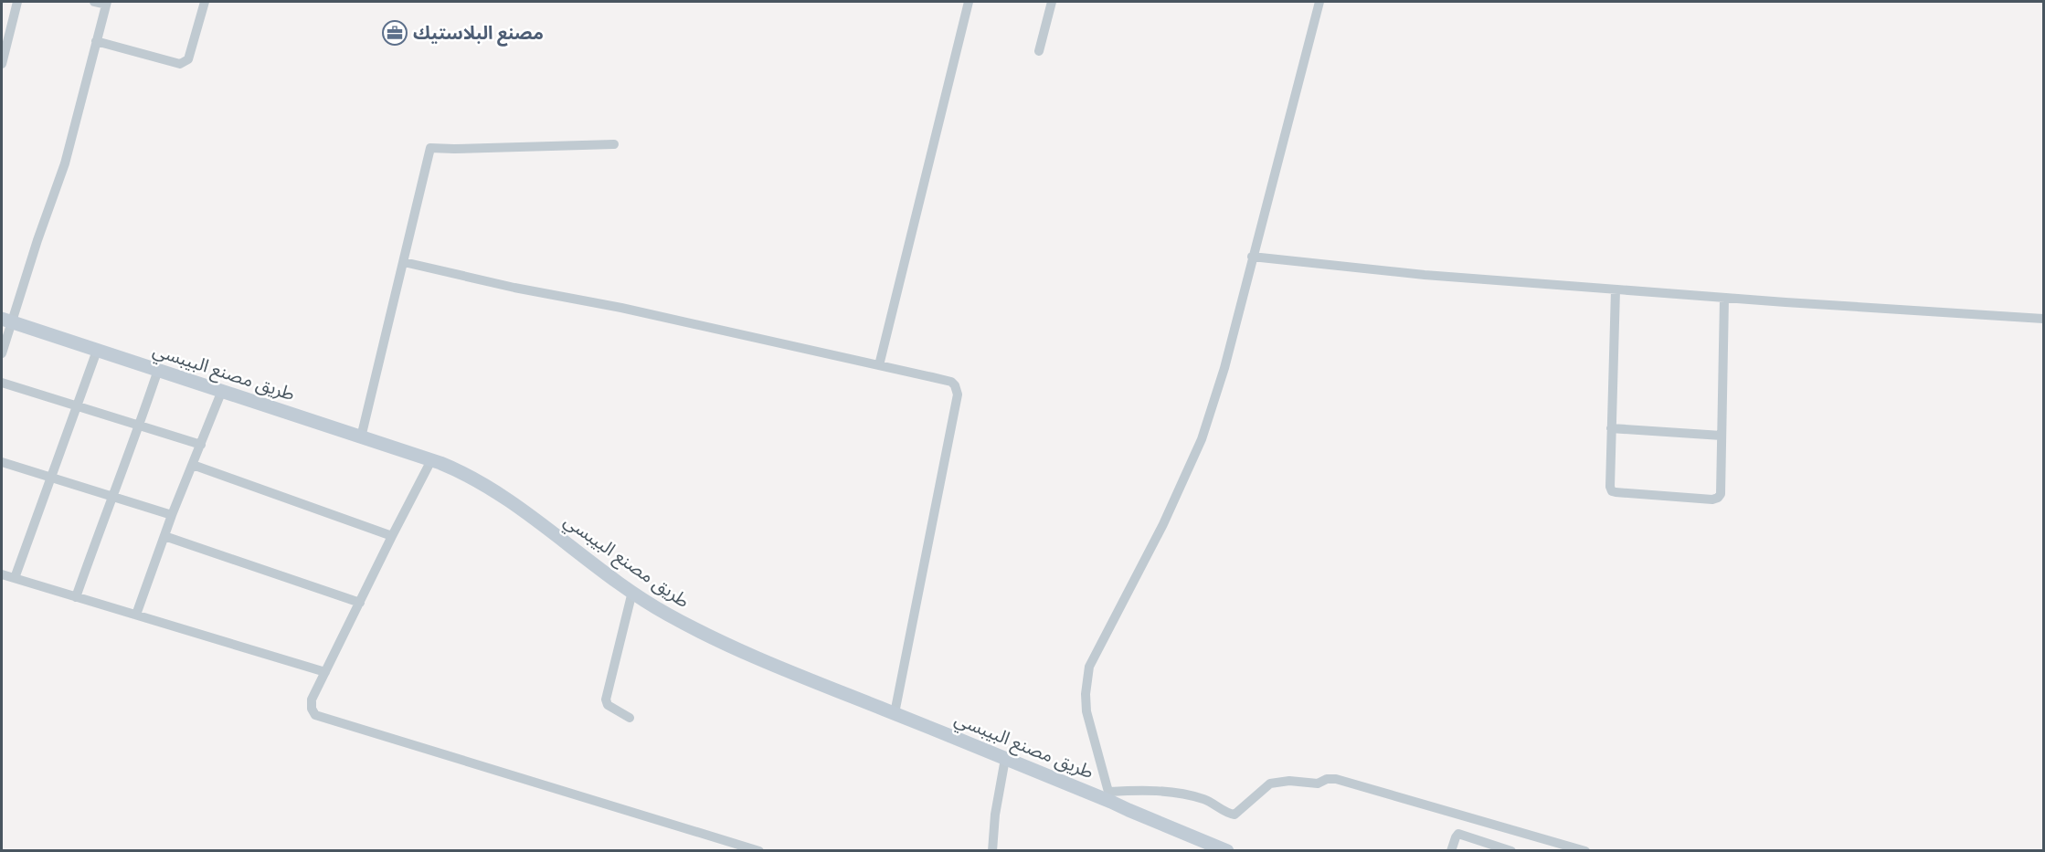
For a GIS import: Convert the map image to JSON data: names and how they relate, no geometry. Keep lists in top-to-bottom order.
{
  "streets": {
    "main road": ["طريق مصنع البيبسي"]
  },
  "places": {
    "office": ["مصنع البلاستيك"]
  }
}
